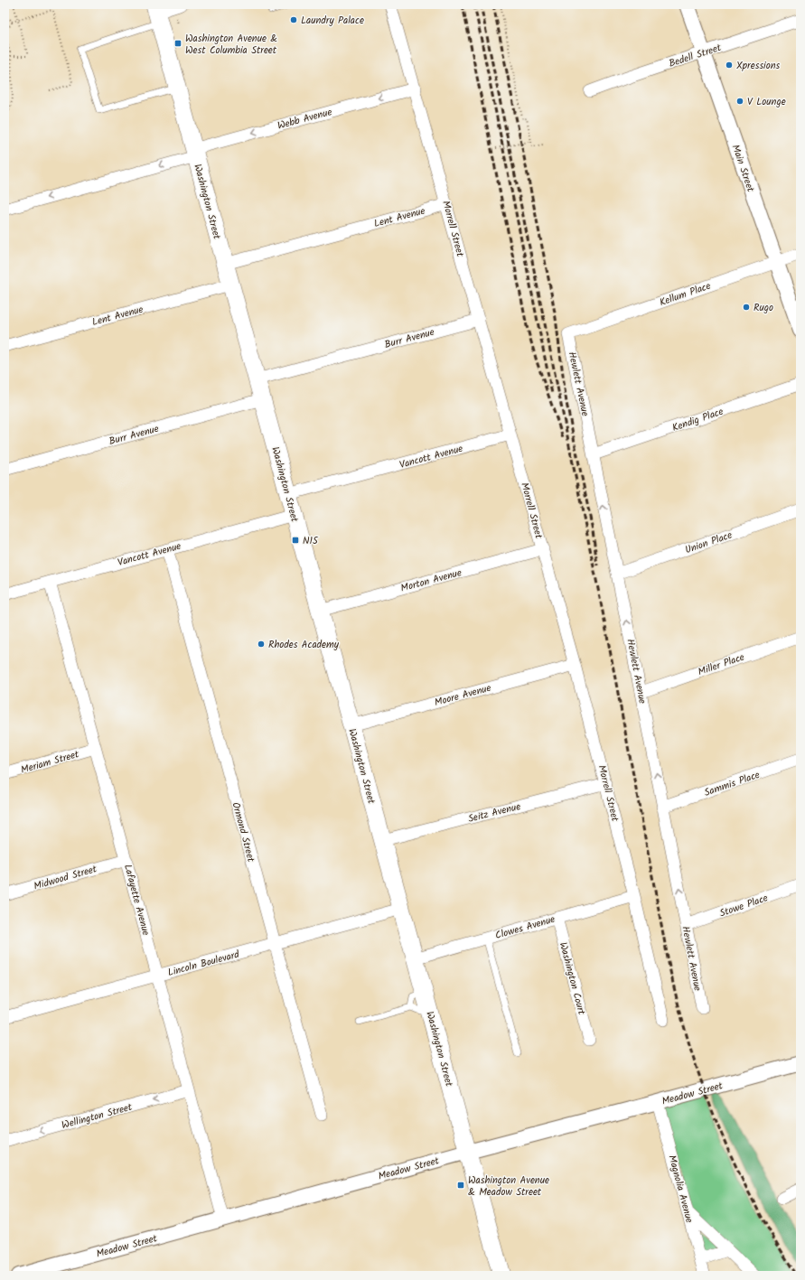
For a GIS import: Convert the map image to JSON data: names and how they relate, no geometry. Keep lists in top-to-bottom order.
{
  "streets": {
    "main road": ["Washington Street"],
    "street": [
      "Bedell Street",
      "Webb Avenue",
      "Main Street",
      "Lent Avenue",
      "Morrell Street",
      "Kellum Place",
      "Burr Avenue",
      "Hewlett Avenue",
      "Kendig Place",
      "Vancott Avenue",
      "Union Place",
      "Morton Avenue",
      "Miller Place",
      "Moore Avenue",
      "Meriam Street",
      "Sammis Place",
      "Seitz Avenue",
      "Ormond Street",
      "Midwood Street",
      "Lafayette Avenue",
      "Stowe Place",
      "Clowes Avenue",
      "Lincoln Boulevard",
      "Washington Court",
      "Meadow Street",
      "Wellington Street",
      "Magnolia Avenue"
    ]
  },
  "crossings": [
    ["Bedell Street", "Main Street"],
    ["Webb Avenue", "Washington Street"],
    ["Webb Avenue", "Morrell Street"],
    ["Main Street", "Kellum Place"],
    ["Washington Street", "Lent Avenue"],
    ["Washington Street", "Burr Avenue"],
    ["Washington Street", "Vancott Avenue"],
    ["Washington Street", "Morton Avenue"],
    ["Washington Street", "Moore Avenue"],
    ["Washington Street", "Seitz Avenue"],
    ["Washington Street", "Clowes Avenue"],
    ["Washington Street", "Lincoln Boulevard"],
    ["Washington Street", "Meadow Street"],
    ["Lent Avenue", "Morrell Street"],
    ["Morrell Street", "Burr Avenue"],
    ["Morrell Street", "Vancott Avenue"],
    ["Morrell Street", "Morton Avenue"],
    ["Morrell Street", "Moore Avenue"],
    ["Morrell Street", "Seitz Avenue"],
    ["Morrell Street", "Clowes Avenue"],
    ["Kellum Place", "Hewlett Avenue"],
    ["Hewlett Avenue", "Kendig Place"],
    ["Hewlett Avenue", "Union Place"],
    ["Hewlett Avenue", "Miller Place"],
    ["Hewlett Avenue", "Sammis Place"],
    ["Hewlett Avenue", "Stowe Place"],
    ["Vancott Avenue", "Ormond Street"],
    ["Vancott Avenue", "Lafayette Avenue"],
    ["Meriam Street", "Lafayette Avenue"],
    ["Ormond Street", "Lincoln Boulevard"],
    ["Midwood Street", "Lafayette Avenue"],
    ["Lafayette Avenue", "Lincoln Boulevard"],
    ["Lafayette Avenue", "Meadow Street"],
    ["Lafayette Avenue", "Wellington Street"],
    ["Clowes Avenue", "Washington Court"],
    ["Meadow Street", "Magnolia Avenue"]
  ],
  "one_way": ["Webb Avenue", "Hewlett Avenue", "Wellington Street"],
  "places": {
    "other": [
      "Laundry Palace",
      "Xpressions",
      "V Lounge",
      "Rugo",
      "Rhodes Academy"
    ],
    "transit": ["Washington Avenue & West Columbia Street", "N15", "Washington Avenue & Meadow Street"]
  }
}
